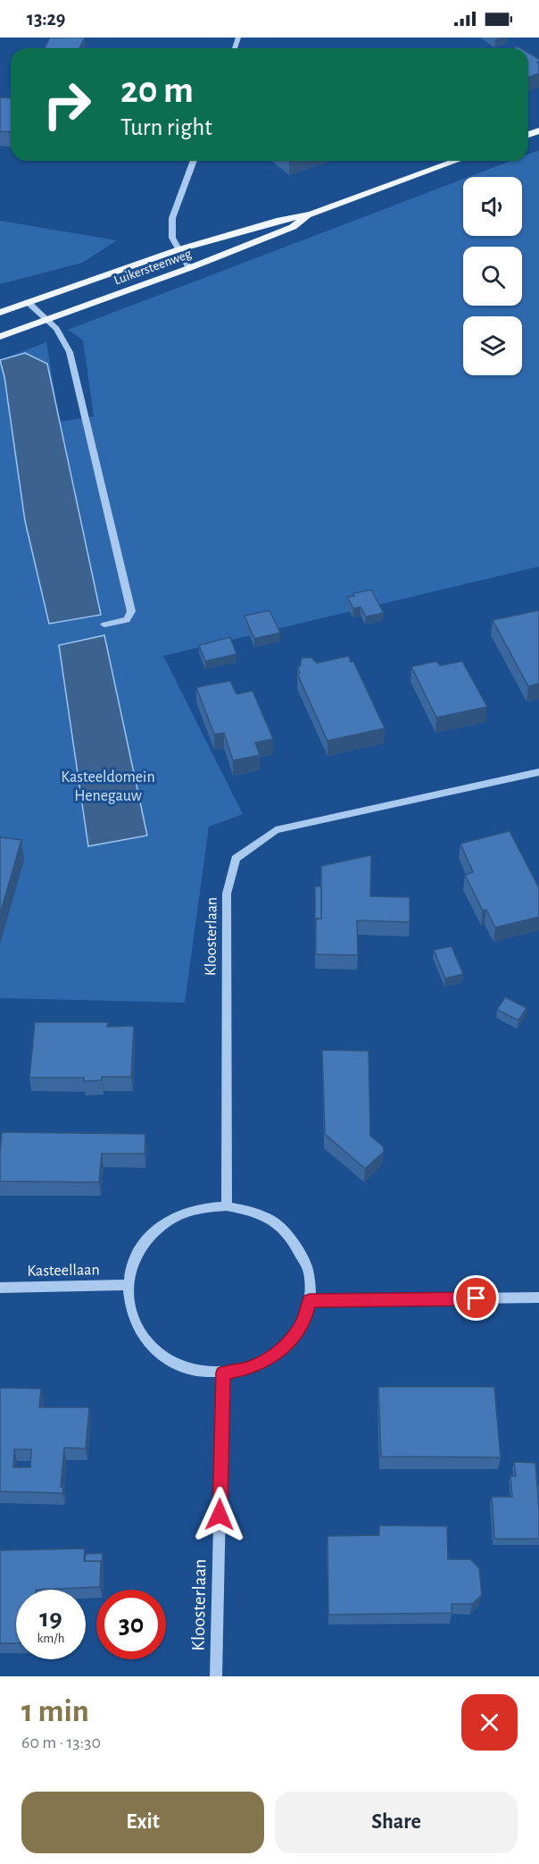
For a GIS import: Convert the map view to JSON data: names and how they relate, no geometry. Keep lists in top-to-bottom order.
{
  "streets": {
    "main road": ["Luikersteenweg"],
    "street": ["Kloosterlaan", "Kasteellaan"]
  },
  "crossings": [
    ["Kloosterlaan", "Kasteellaan"]
  ],
  "parks": ["Kasteeldomein Henegauw"],
  "page": {
    "status": "13:29",
    "turn": ["20 m", "Turn right"],
    "speed": "19 km/h",
    "limit": "30",
    "heading": ["1 min", "60 m · 13:30"],
    "buttons": ["Exit", "Share"]
  }
}
